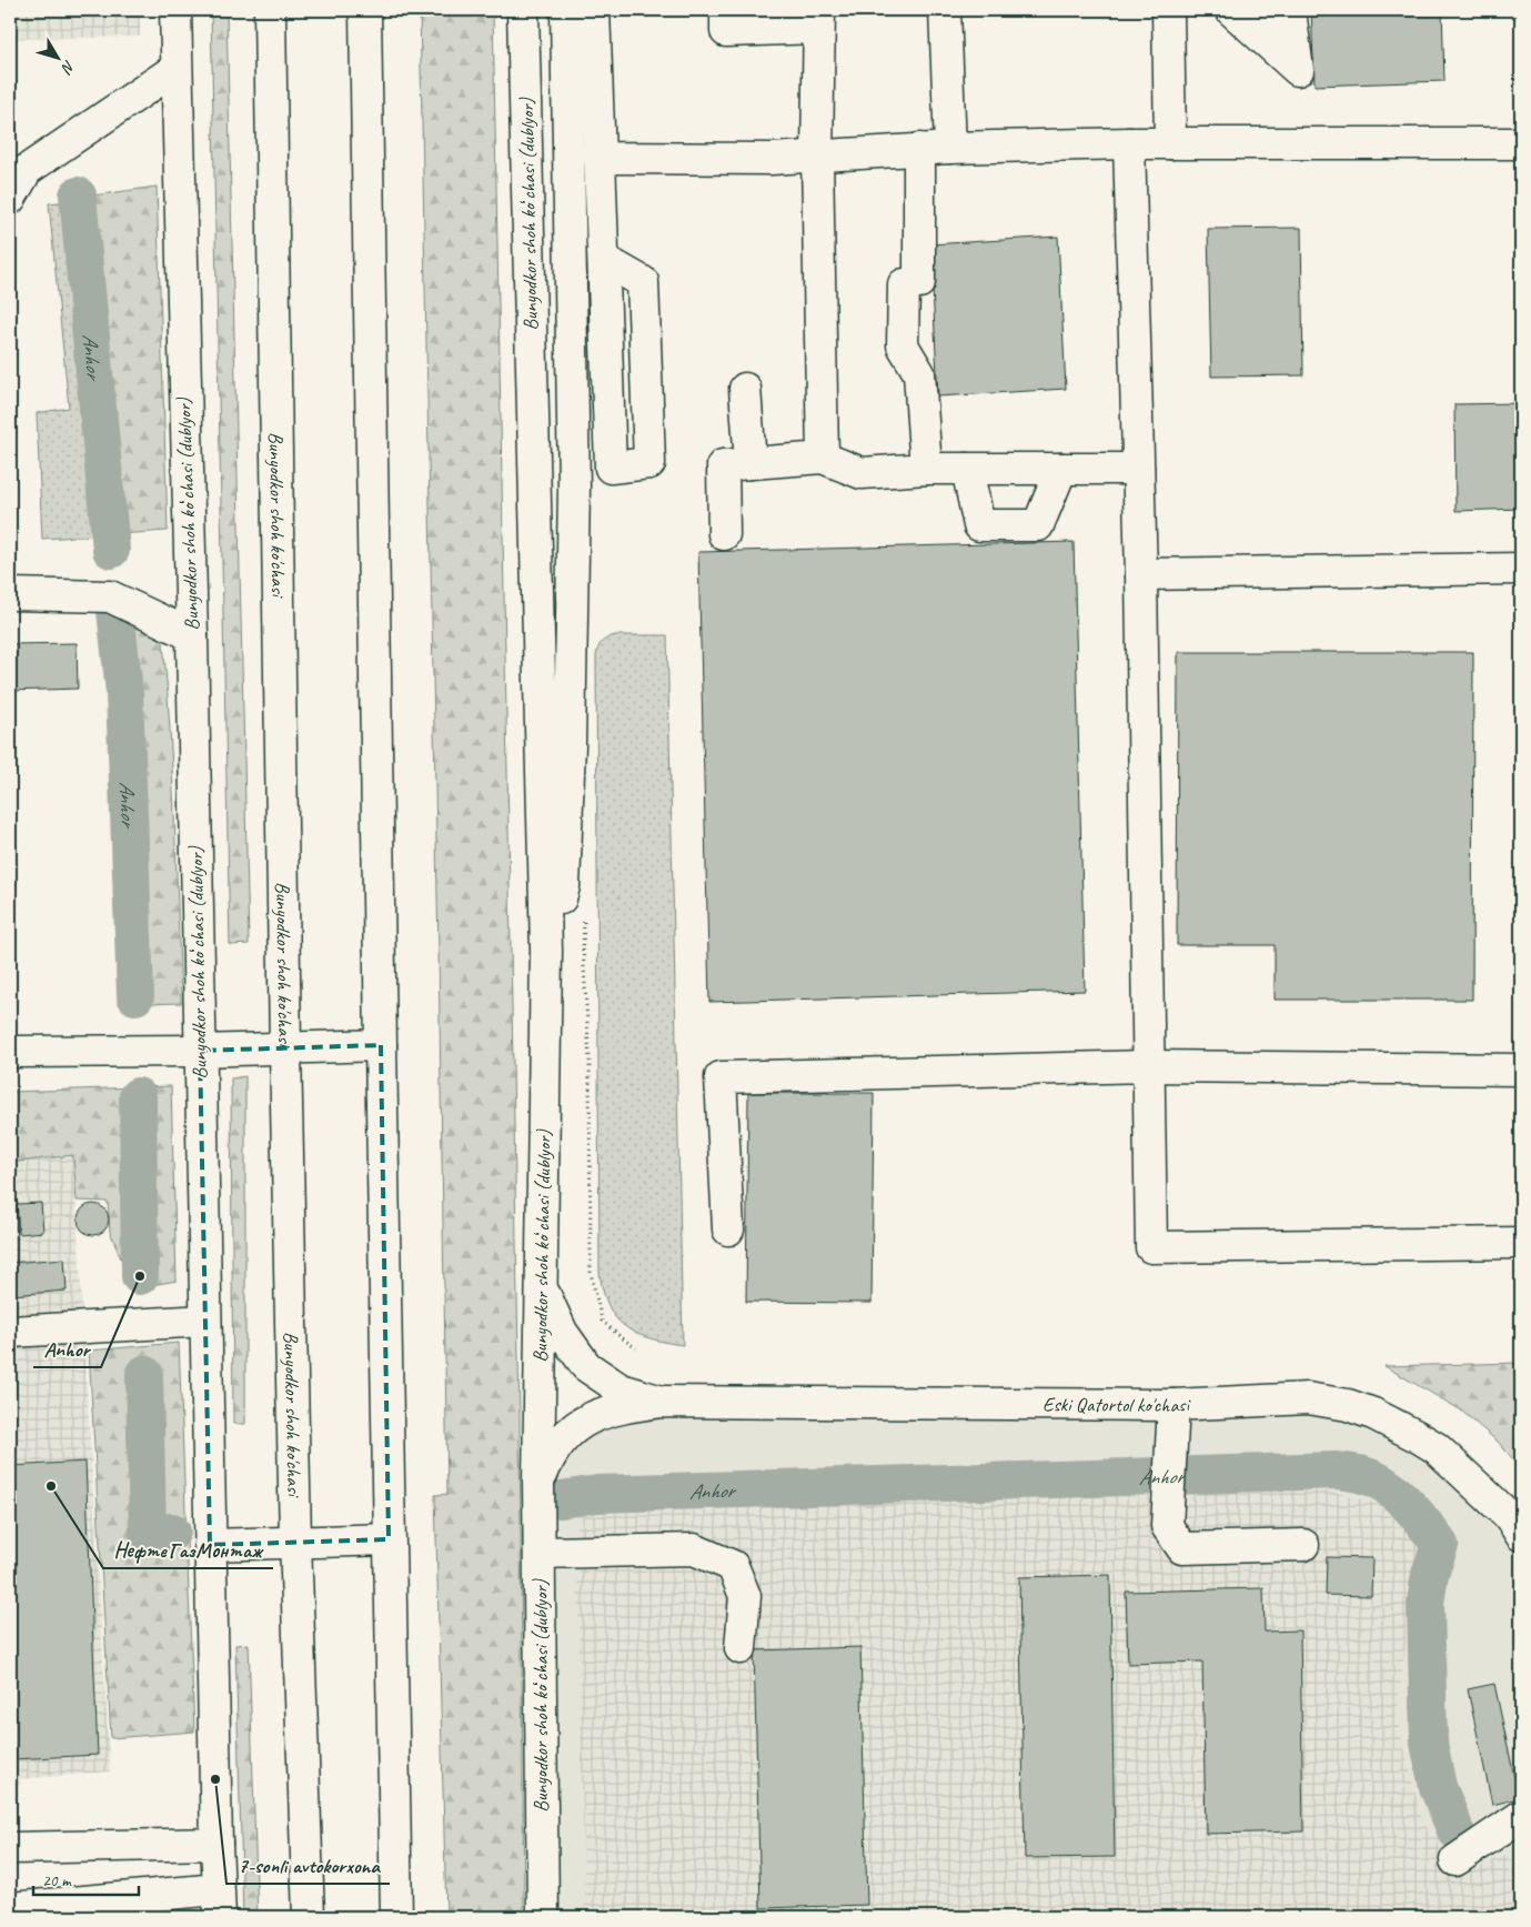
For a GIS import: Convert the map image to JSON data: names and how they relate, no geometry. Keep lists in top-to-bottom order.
{
  "streets": {
    "street": ["Bunyodkor shoh koʻchasi (dublyor)", "Bunyodkor shoh ko'chasi", "Eski Qatortol ko'chasi"]
  },
  "crossings": [
    ["Bunyodkor shoh koʻchasi (dublyor)", "Eski Qatortol ko'chasi"]
  ],
  "water": ["Anhor"],
  "places": ["Anhor", "НефтеГазМонтаж", "7-sonli avtokorxona"],
  "scale_bar": "20 m",
  "north": "bottom right"
}
